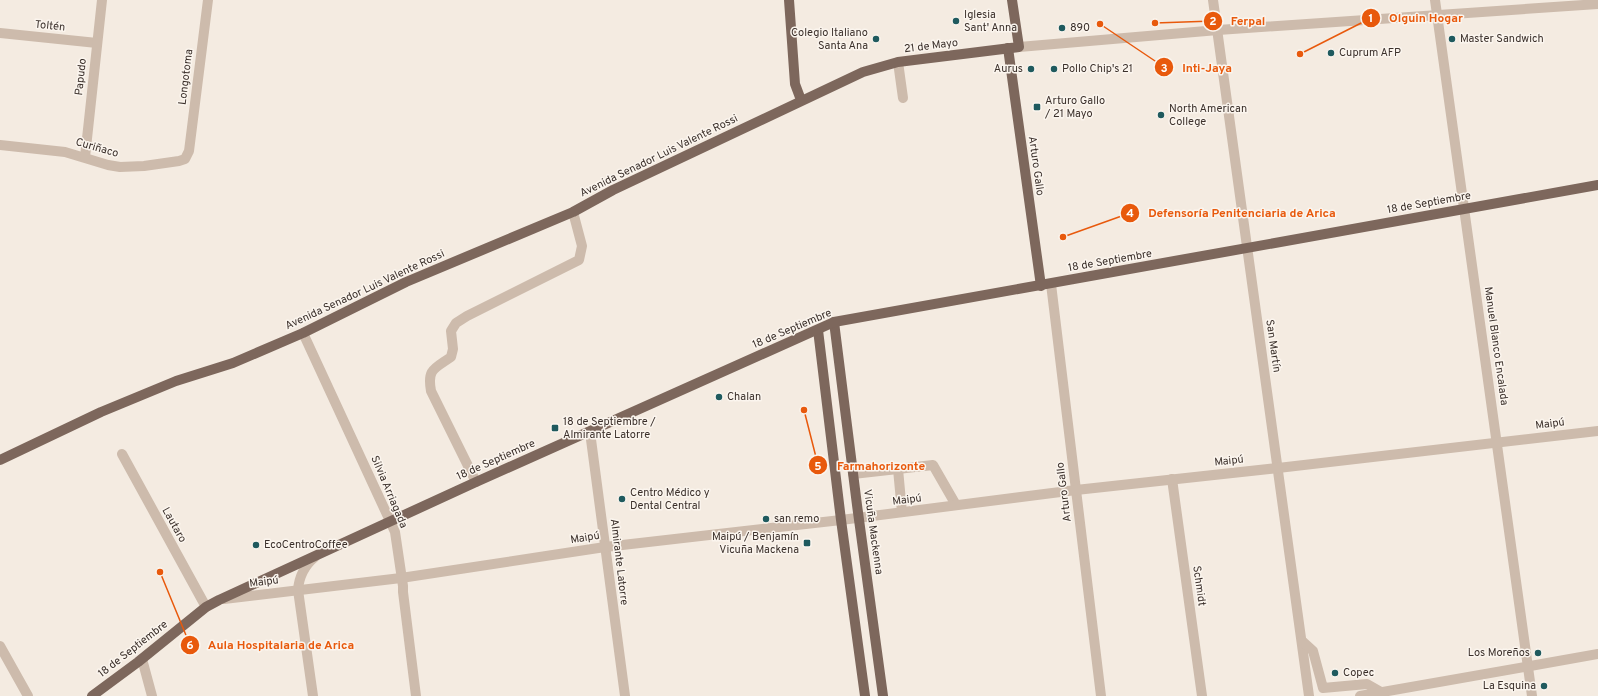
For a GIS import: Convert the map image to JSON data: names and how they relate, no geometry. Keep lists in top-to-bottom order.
{
  "streets": {
    "main road": [
      "21 de Mayo",
      "Avenida Senador Luis Valente Rossi",
      "Arturo Gallo",
      "18 de Septiembre",
      "Vicuña Mackenna"
    ],
    "street": [
      "Toltén",
      "Papudo",
      "Longotoma",
      "Curiñaco",
      "San Martín",
      "Manuel Blanco Encalada",
      "Maipú",
      "Silvia Arriagada",
      "Lautaro",
      "Almirante Latorre",
      "Schmidt"
    ]
  },
  "crossings": [
    ["Toltén", "Papudo"],
    ["21 de Mayo", "Avenida Senador Luis Valente Rossi"],
    ["21 de Mayo", "Arturo Gallo"],
    ["21 de Mayo", "San Martín"],
    ["21 de Mayo", "Manuel Blanco Encalada"],
    ["Papudo", "Curiñaco"],
    ["Longotoma", "Curiñaco"],
    ["Avenida Senador Luis Valente Rossi", "Silvia Arriagada"],
    ["Arturo Gallo", "18 de Septiembre"],
    ["Arturo Gallo", "Maipú"],
    ["18 de Septiembre", "San Martín"],
    ["18 de Septiembre", "Manuel Blanco Encalada"],
    ["18 de Septiembre", "Maipú"],
    ["18 de Septiembre", "Silvia Arriagada"],
    ["18 de Septiembre", "Lautaro"],
    ["18 de Septiembre", "Vicuña Mackenna"],
    ["18 de Septiembre", "Almirante Latorre"],
    ["San Martín", "Maipú"],
    ["Manuel Blanco Encalada", "Maipú"],
    ["Maipú", "Silvia Arriagada"],
    ["Maipú", "Vicuña Mackenna"],
    ["Maipú", "Almirante Latorre"],
    ["Maipú", "Schmidt"]
  ],
  "places": {
    "other": [
      "Iglesia Sant' Anna",
      "Ferpal",
      "Inti-Jaya",
      "890",
      "Colegio Italiano Santa Ana",
      "Master Sandwich",
      "Cuprum AFP",
      "Olguin Hogar",
      "Aurus",
      "Pollo Chip's 21",
      "North American College",
      "Defensoría Penitenciaria de Arica",
      "Chalan",
      "Farmahorizonte",
      "Centro Médico y Dental Central",
      "san remo",
      "EcoCentroCoffee",
      "Aula Hospitalaria de Arica",
      "Los Moreños",
      "Copec",
      "La Esquina"
    ],
    "transit": ["Arturo Gallo / 21 Mayo", "18 de Septiembre / Almirante Latorre", "Maipú / Benjamín Vicuña Mackena"]
  }
}
